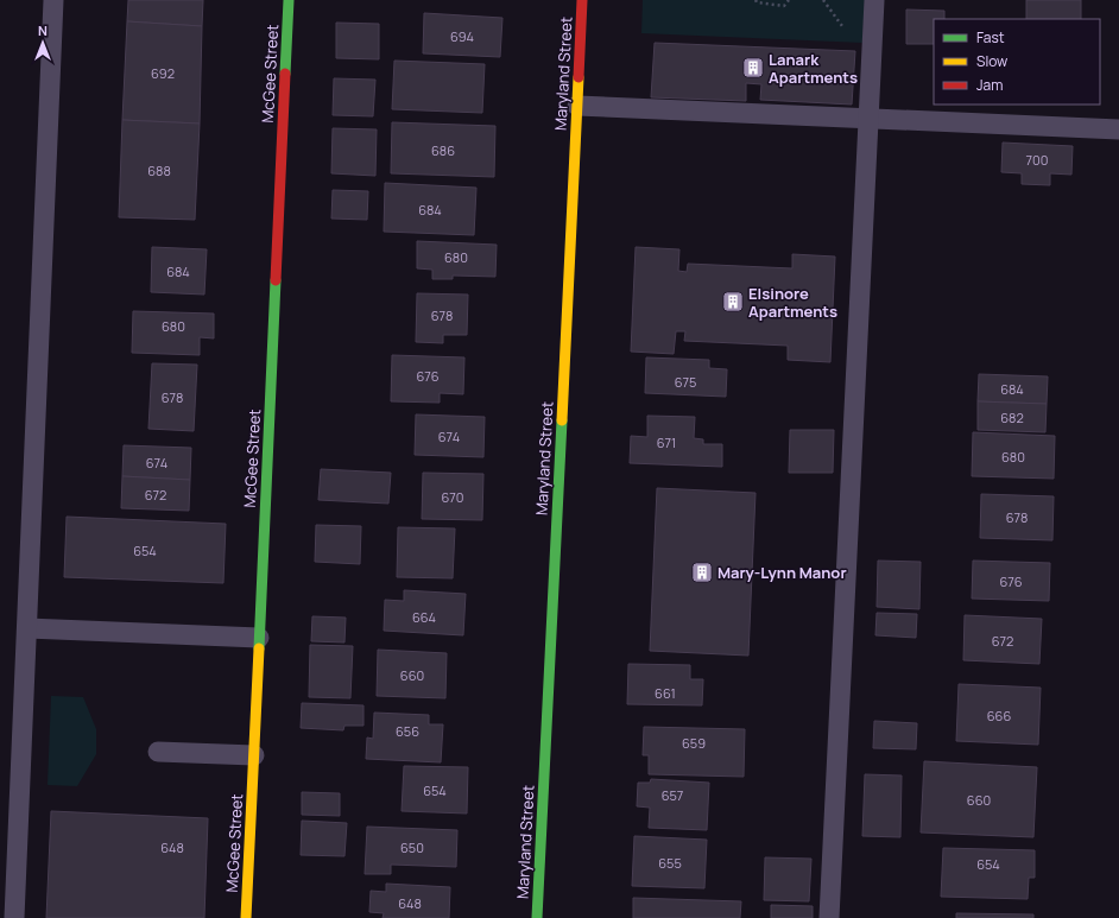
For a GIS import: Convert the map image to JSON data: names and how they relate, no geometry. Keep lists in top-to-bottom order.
{
  "streets": {
    "street": ["McGee Street", "Maryland Street"]
  },
  "places": {
    "building": ["Lanark Apartments", "Elsinore Apartments", "Mary-Lynn Manor"]
  },
  "house_numbers": [
    "694",
    "692",
    "686",
    "700",
    "688",
    "684",
    "680",
    "684",
    "678",
    "680",
    "676",
    "675",
    "684",
    "678",
    "682",
    "674",
    "671",
    "680",
    "674",
    "672",
    "670",
    "678",
    "654",
    "676",
    "664",
    "672",
    "660",
    "661",
    "666",
    "656",
    "659",
    "654",
    "657",
    "660",
    "648",
    "650",
    "655",
    "654",
    "648"
  ],
  "legend": ["Fast", "Slow", "Jam"],
  "north": "top"
}
